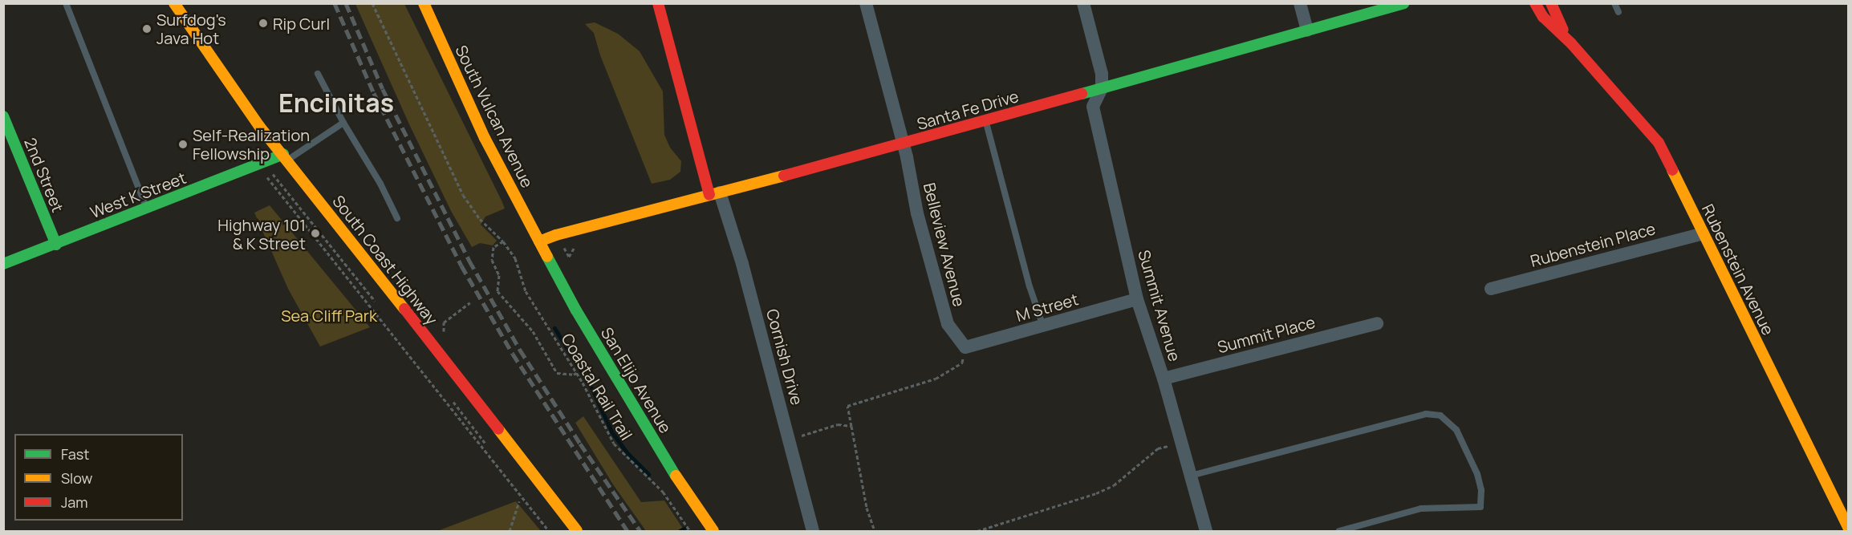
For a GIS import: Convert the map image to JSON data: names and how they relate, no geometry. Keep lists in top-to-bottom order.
{
  "streets": {
    "main road": [
      "Santa Fe Drive",
      "South Vulcan Avenue",
      "2nd Street",
      "West K Street",
      "South Coast Highway",
      "Rubenstein Avenue",
      "Cornish Drive",
      "San Elijo Avenue"
    ],
    "street": [
      "Belleview Avenue",
      "Rubenstein Place",
      "Summit Avenue",
      "M Street",
      "Summit Place"
    ],
    "path": ["Coastal Rail Trail"]
  },
  "crossings": [
    ["Santa Fe Drive", "South Vulcan Avenue"],
    ["Santa Fe Drive", "Belleview Avenue"],
    ["Santa Fe Drive", "Summit Avenue"],
    ["Santa Fe Drive", "Cornish Drive"],
    ["Santa Fe Drive", "San Elijo Avenue"],
    ["South Vulcan Avenue", "San Elijo Avenue"],
    ["2nd Street", "West K Street"],
    ["West K Street", "South Coast Highway"],
    ["Belleview Avenue", "M Street"],
    ["Rubenstein Place", "Rubenstein Avenue"],
    ["Summit Avenue", "M Street"],
    ["Summit Avenue", "Summit Place"]
  ],
  "districts": ["Encinitas"],
  "parks": ["Sea Cliff Park"],
  "places": [
    "Rip Curl",
    "Surfdog's Java Hot",
    "Self-Realization Fellowship",
    "Highway 101 & K Street"
  ],
  "legend": ["Fast", "Slow", "Jam"]
}
